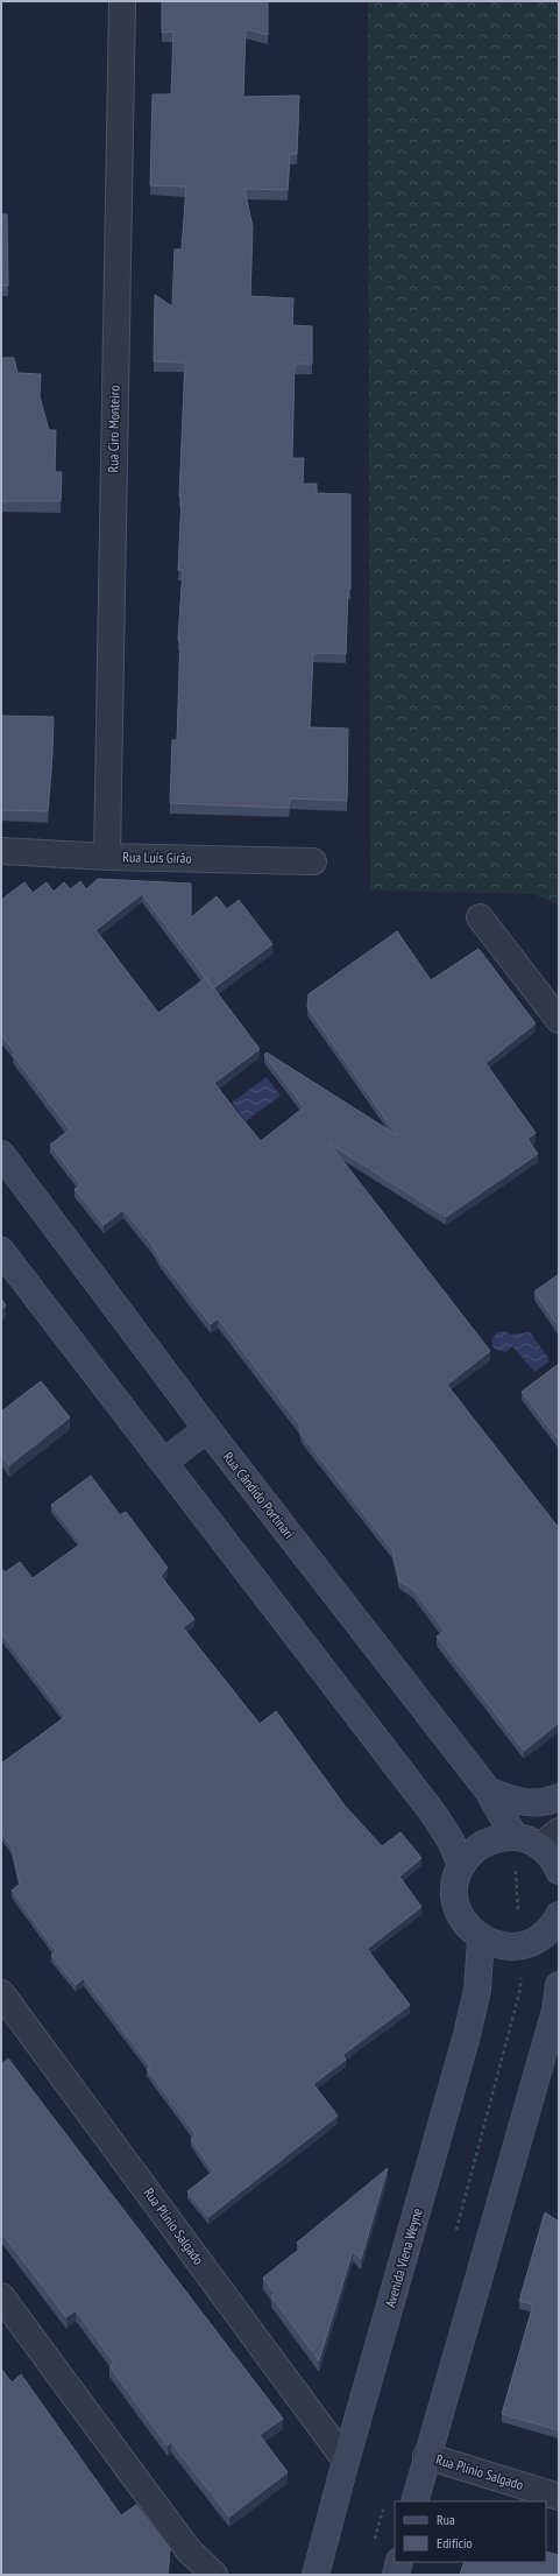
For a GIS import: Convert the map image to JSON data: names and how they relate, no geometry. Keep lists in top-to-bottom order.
{
  "streets": {
    "street": [
      "Rua Ciro Monteiro",
      "Rua Luís Girão",
      "Rua Cândido Portinari",
      "Rua Plínio Salgado",
      "Avenida Viena Weyne"
    ]
  },
  "crossings": [
    ["Rua Ciro Monteiro", "Rua Luís Girão"],
    ["Rua Plínio Salgado", "Avenida Viena Weyne"]
  ],
  "legend": ["Rua", "Edifício"]
}
